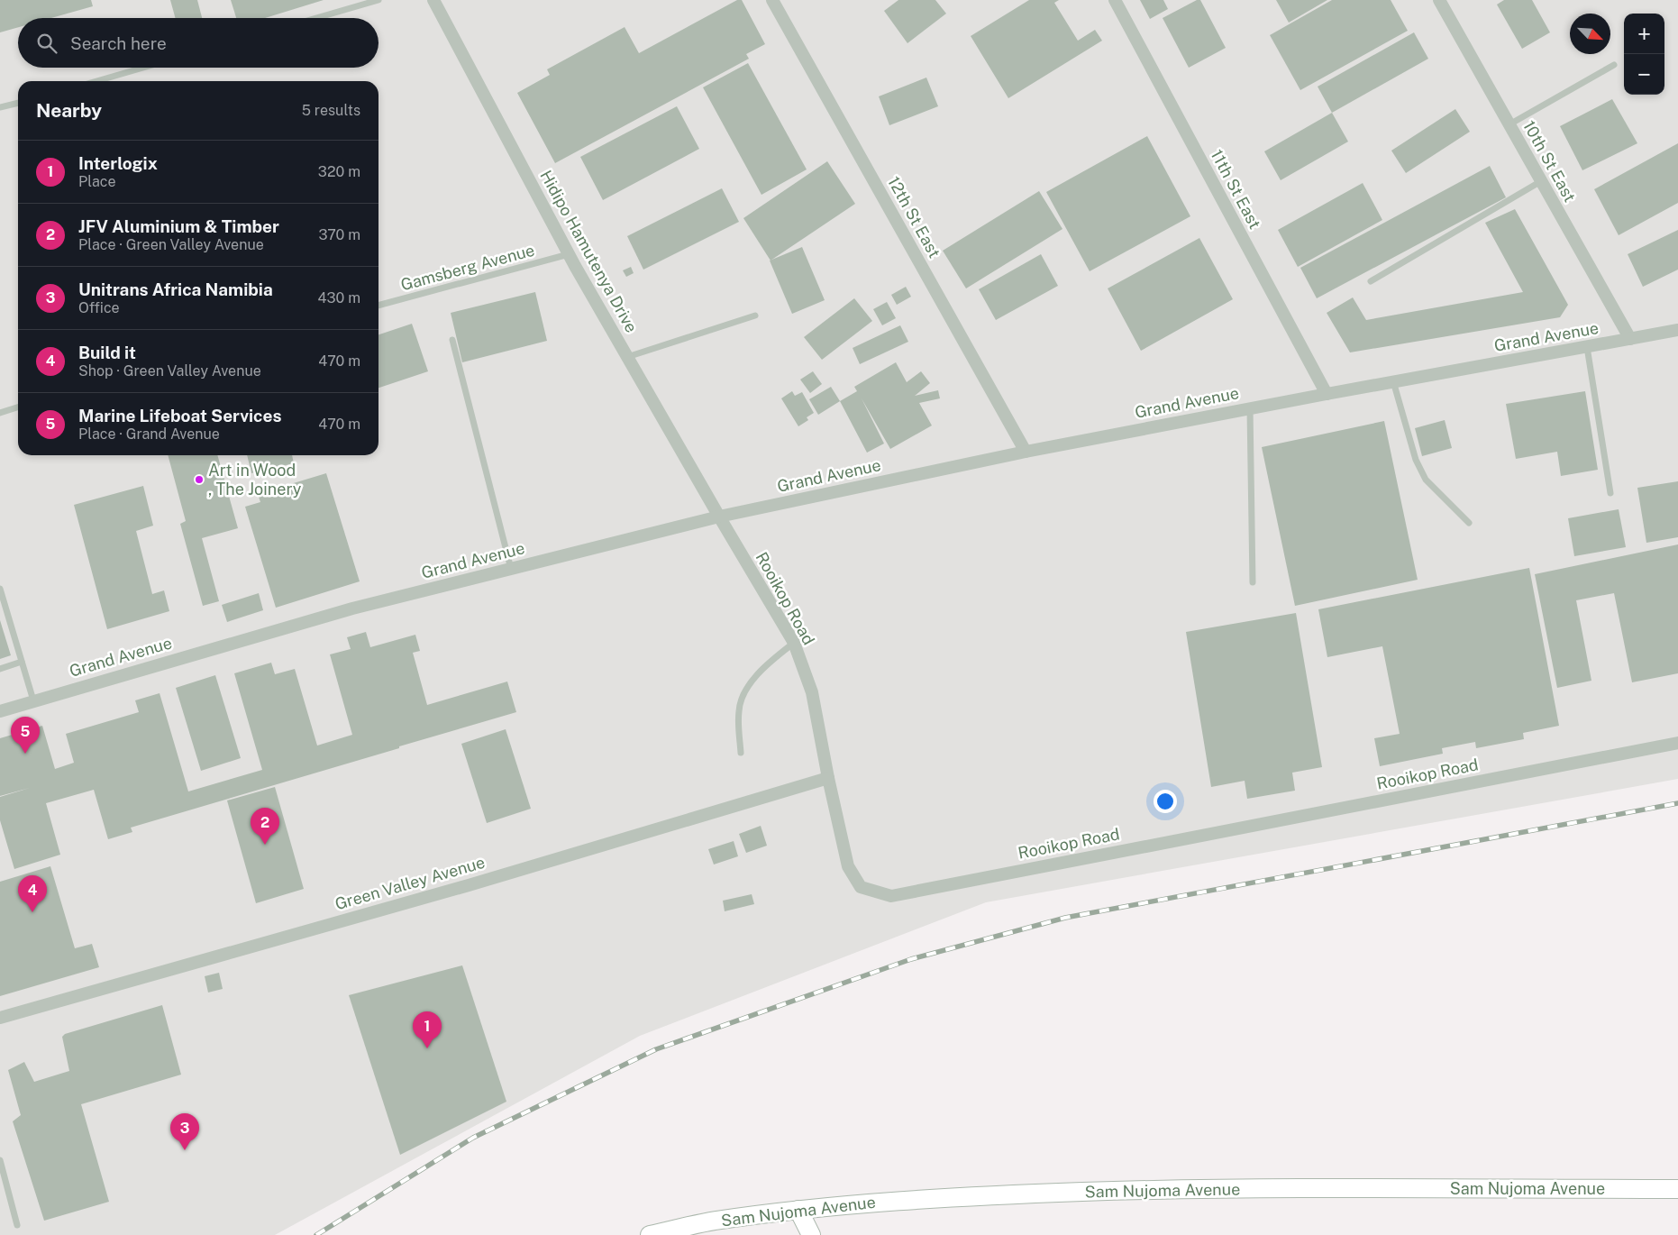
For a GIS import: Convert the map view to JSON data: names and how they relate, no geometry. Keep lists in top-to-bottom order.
{
  "streets": {
    "street": [
      "10th St East",
      "11th St East",
      "12th St East",
      "Hidipo Hamutenya Drive",
      "Grand Avenue",
      "Rooikop Road",
      "Green Valley Avenue",
      "Sam Nujoma Avenue"
    ],
    "lane": ["Gamsberg Avenue"]
  },
  "crossings": [
    ["10th St East", "Grand Avenue"],
    ["11th St East", "Grand Avenue"],
    ["12th St East", "Grand Avenue"],
    ["Hidipo Hamutenya Drive", "Gamsberg Avenue"],
    ["Hidipo Hamutenya Drive", "Grand Avenue"],
    ["Hidipo Hamutenya Drive", "Rooikop Road"],
    ["Grand Avenue", "Rooikop Road"],
    ["Rooikop Road", "Green Valley Avenue"]
  ],
  "places": ["Art in Wood , The Joinery"],
  "north": "bottom right",
  "page": {
    "map_buttons": ["+", "−"],
    "search": "Search here",
    "heading": ["Nearby", "5 results"],
    "list": [
      {
        "mark": "1",
        "name": "Interlogix",
        "note": "Place",
        "value": "320 m"
      },
      {
        "mark": "2",
        "name": "JFV Aluminium & Timber",
        "note": "Place · Green Valley Avenue",
        "value": "370 m"
      },
      {
        "mark": "3",
        "name": "Unitrans Africa Namibia",
        "note": "Office",
        "value": "430 m"
      },
      {
        "mark": "4",
        "name": "Build it",
        "note": "Shop · Green Valley Avenue",
        "value": "470 m"
      },
      {
        "mark": "5",
        "name": "Marine Lifeboat Services",
        "note": "Place · Grand Avenue",
        "value": "470 m"
      }
    ],
    "pins": [
      "5",
      "2",
      "4",
      "1",
      "3"
    ]
  }
}
